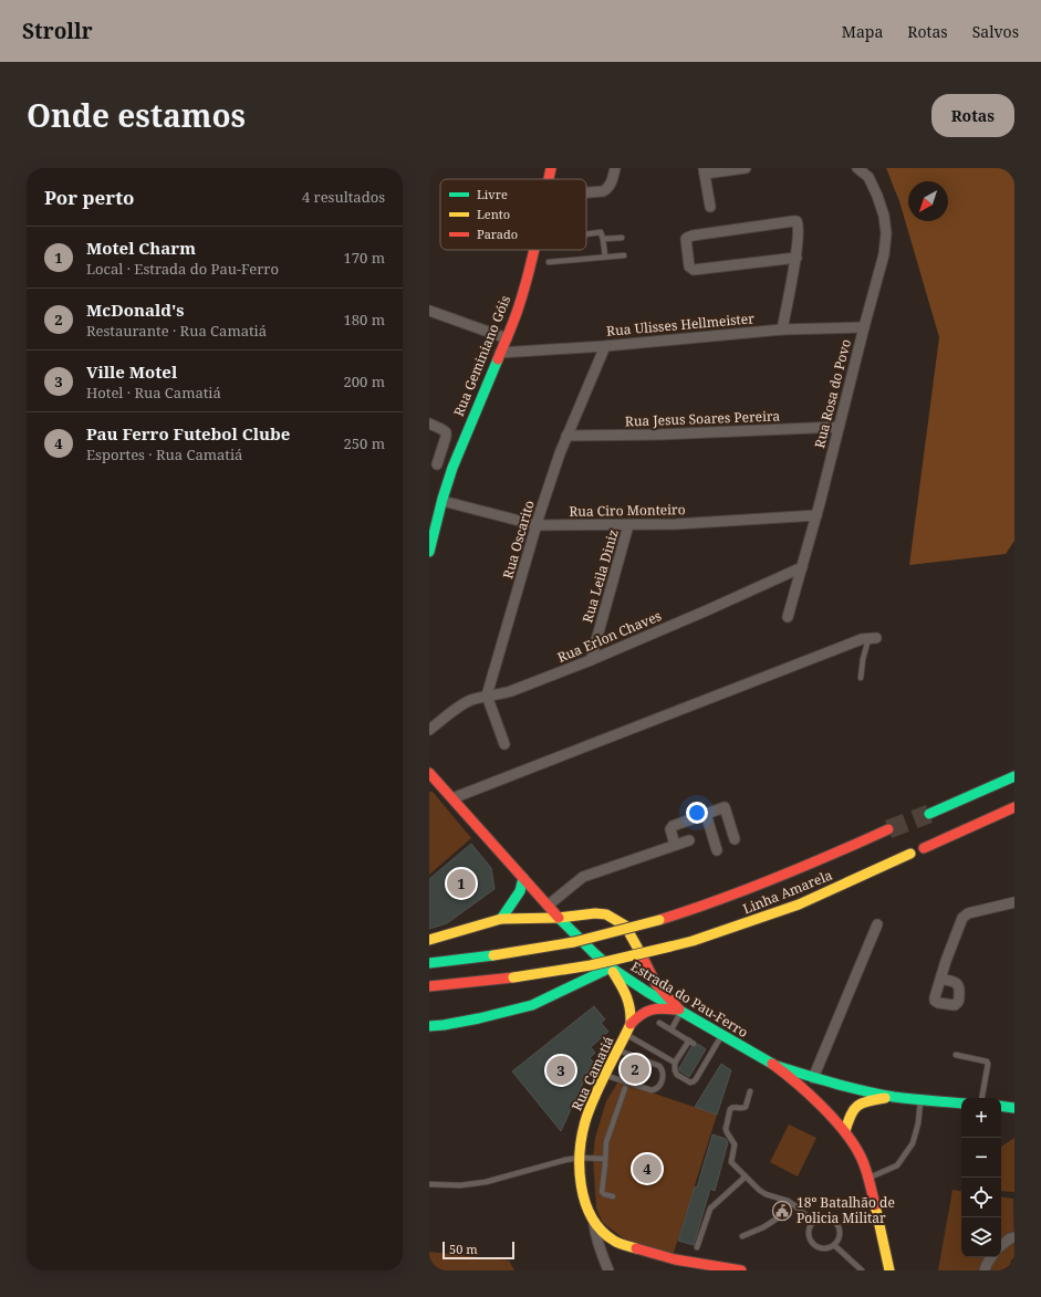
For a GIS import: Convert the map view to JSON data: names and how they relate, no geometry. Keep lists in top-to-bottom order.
{
  "streets": {
    "main road": [
      "Rua Geminiano Góis",
      "Linha Amarela",
      "Estrada do Pau-Ferro",
      "Rua Camatiá"
    ],
    "street": [
      "Rua Ulisses Hellmeister",
      "Rua Rosa do Povo",
      "Rua Jesus Soares Pereira",
      "Rua Ciro Monteiro",
      "Rua Oscarito",
      "Rua Leila Diniz",
      "Rua Erlon Chaves"
    ]
  },
  "crossings": [
    ["Rua Ulisses Hellmeister", "Rua Geminiano Góis"],
    ["Rua Ulisses Hellmeister", "Rua Rosa do Povo"],
    ["Rua Ulisses Hellmeister", "Rua Oscarito"],
    ["Rua Geminiano Góis", "Rua Ciro Monteiro"],
    ["Rua Rosa do Povo", "Rua Jesus Soares Pereira"],
    ["Rua Rosa do Povo", "Rua Ciro Monteiro"],
    ["Rua Rosa do Povo", "Rua Erlon Chaves"],
    ["Rua Jesus Soares Pereira", "Rua Oscarito"],
    ["Rua Ciro Monteiro", "Rua Oscarito"],
    ["Rua Ciro Monteiro", "Rua Leila Diniz"],
    ["Rua Oscarito", "Rua Erlon Chaves"],
    ["Rua Leila Diniz", "Rua Erlon Chaves"]
  ],
  "places": {
    "public building": ["18º Batalhão de Policia Militar"]
  },
  "legend": ["Livre", "Lento", "Parado"],
  "scale_bar": "50 m",
  "north": "bottom left",
  "page": {
    "header": "Strollr",
    "nav": ["Mapa", "Rotas", "Salvos"],
    "title": "Onde estamos",
    "buttons": "Rotas",
    "heading": ["Por perto", "4 resultados"],
    "list": [
      {
        "mark": "1",
        "name": "Motel Charm",
        "note": "Local · Estrada do Pau-Ferro",
        "value": "170 m"
      },
      {
        "mark": "2",
        "name": "McDonald's",
        "note": "Restaurante · Rua Camatiá",
        "value": "180 m"
      },
      {
        "mark": "3",
        "name": "Ville Motel",
        "note": "Hotel · Rua Camatiá",
        "value": "200 m"
      },
      {
        "mark": "4",
        "name": "Pau Ferro Futebol Clube",
        "note": "Esportes · Rua Camatiá",
        "value": "250 m"
      }
    ],
    "pins": [
      "1",
      "2",
      "3",
      "4"
    ],
    "map_buttons": ["+", "−"],
    "scale": "50 m"
  }
}
